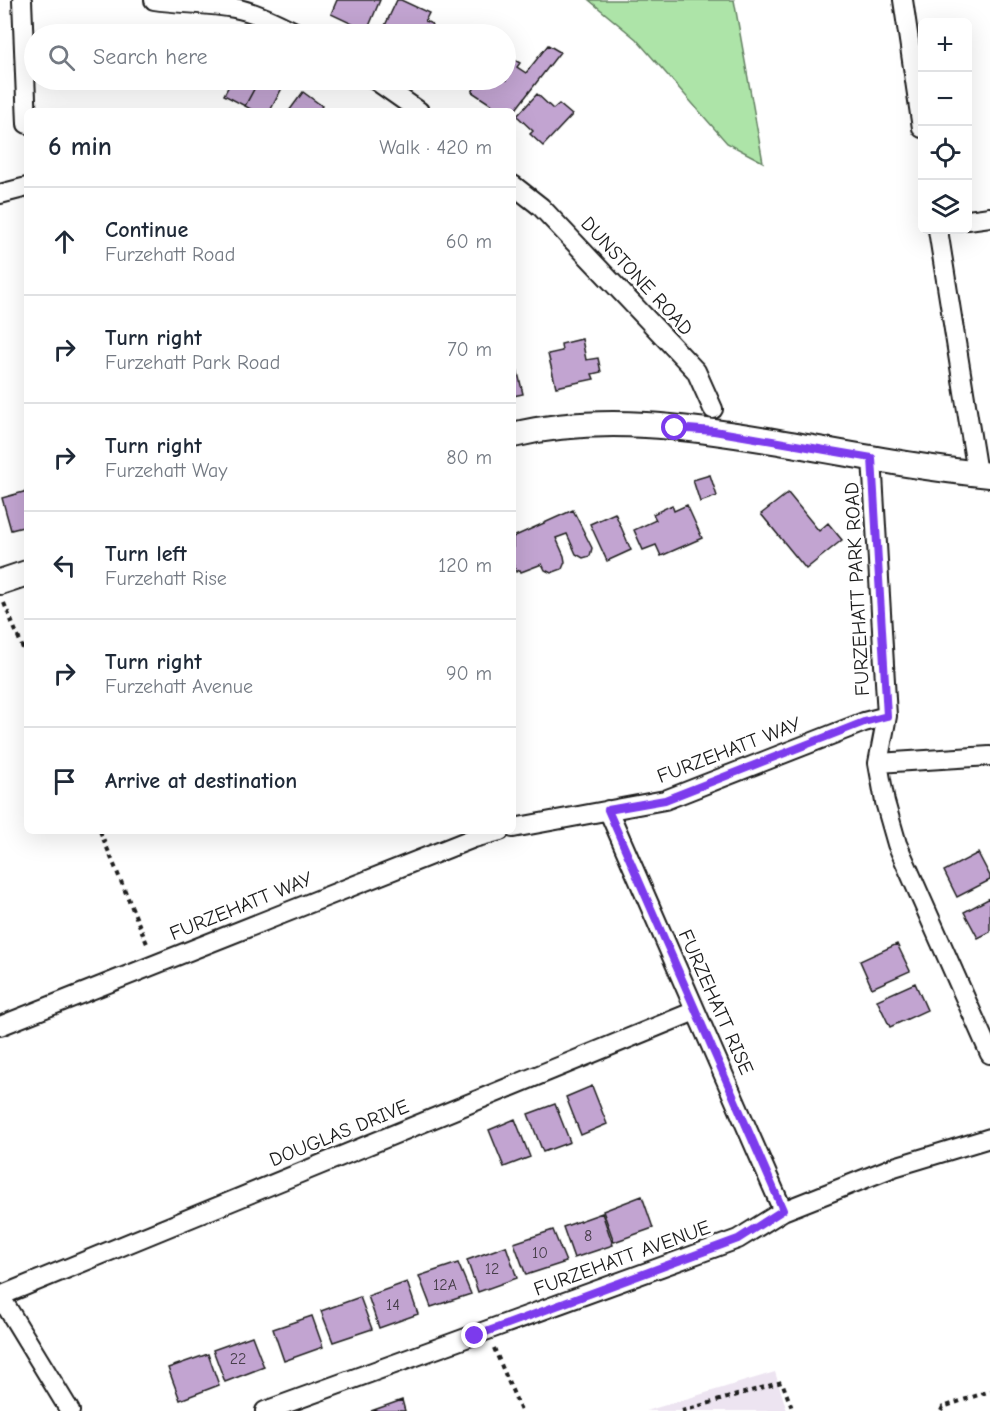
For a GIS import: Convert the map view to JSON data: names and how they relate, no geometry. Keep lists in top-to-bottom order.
{
  "streets": {
    "street": [
      "DUNSTONE ROAD",
      "FURZEHATT PARK ROAD",
      "FURZEHATT WAY",
      "FURZEHATT RISE",
      "DOUGLAS DRIVE",
      "FURZEHATT AVENUE"
    ]
  },
  "crossings": [
    ["FURZEHATT PARK ROAD", "FURZEHATT WAY"],
    ["FURZEHATT WAY", "FURZEHATT RISE"],
    ["FURZEHATT RISE", "DOUGLAS DRIVE"],
    ["FURZEHATT RISE", "FURZEHATT AVENUE"]
  ],
  "house_numbers": [
    "8",
    "10",
    "12",
    "12A",
    "14",
    "22"
  ],
  "page": {
    "map_buttons": ["+", "−"],
    "search": "Search here",
    "heading": ["6 min", "Walk · 420 m"],
    "list": [
      ["Continue", "Furzehatt Road", "60 m"],
      ["Turn right", "Furzehatt Park Road", "70 m"],
      ["Turn right", "Furzehatt Way", "80 m"],
      ["Turn left", "Furzehatt Rise", "120 m"],
      ["Turn right", "Furzehatt Avenue", "90 m"],
      "Arrive at destination"
    ]
  }
}
